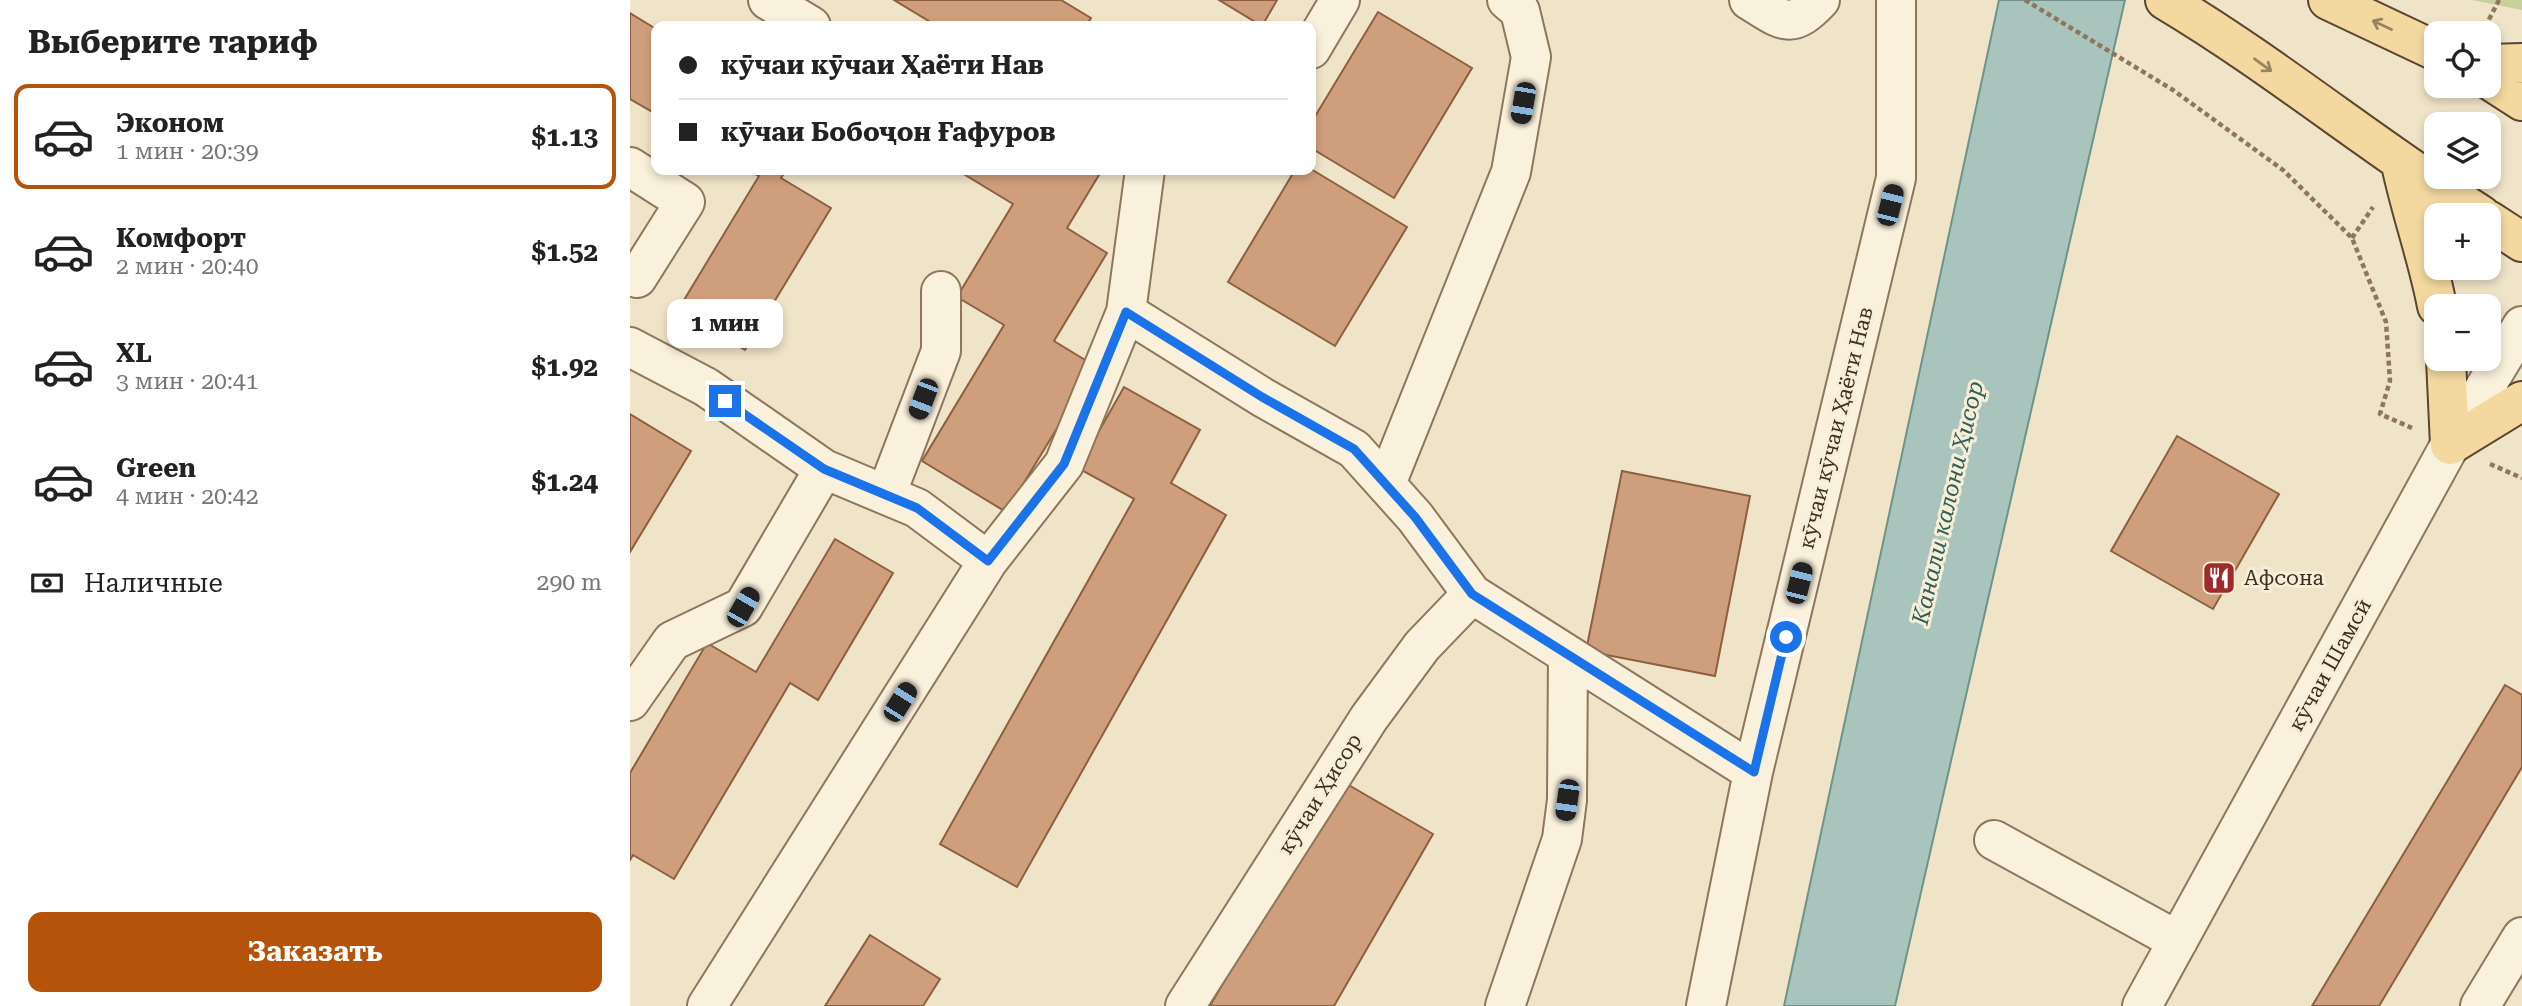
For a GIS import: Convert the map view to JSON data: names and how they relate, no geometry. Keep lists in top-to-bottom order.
{
  "streets": {
    "street": ["кӯчаи кӯчаи Ҳаёти Нав", "кӯчаи Шамсӣ", "кӯчаи Ҳисор"]
  },
  "water": ["Канали калони Ҳисор"],
  "places": {
    "restaurant": ["Афсона"]
  },
  "page": {
    "heading": "Выберите тариф",
    "map_buttons": ["+", "−"],
    "banner": ["кӯчаи кӯчаи Ҳаёти Нав", "кӯчаи Бобоҷон Ғафуров"],
    "list": [
      {
        "name": "Эконом",
        "note": "1 мин · 20:39",
        "value": "$1.13"
      },
      {
        "name": "Комфорт",
        "note": "2 мин · 20:40",
        "value": "$1.52"
      },
      {
        "name": "XL",
        "note": "3 мин · 20:41",
        "value": "$1.92"
      },
      {
        "name": "Green",
        "note": "4 мин · 20:42",
        "value": "$1.24"
      }
    ],
    "bubble": "1 мин",
    "pay": ["Наличные", "290 m"],
    "buttons": "Заказать"
  }
}
